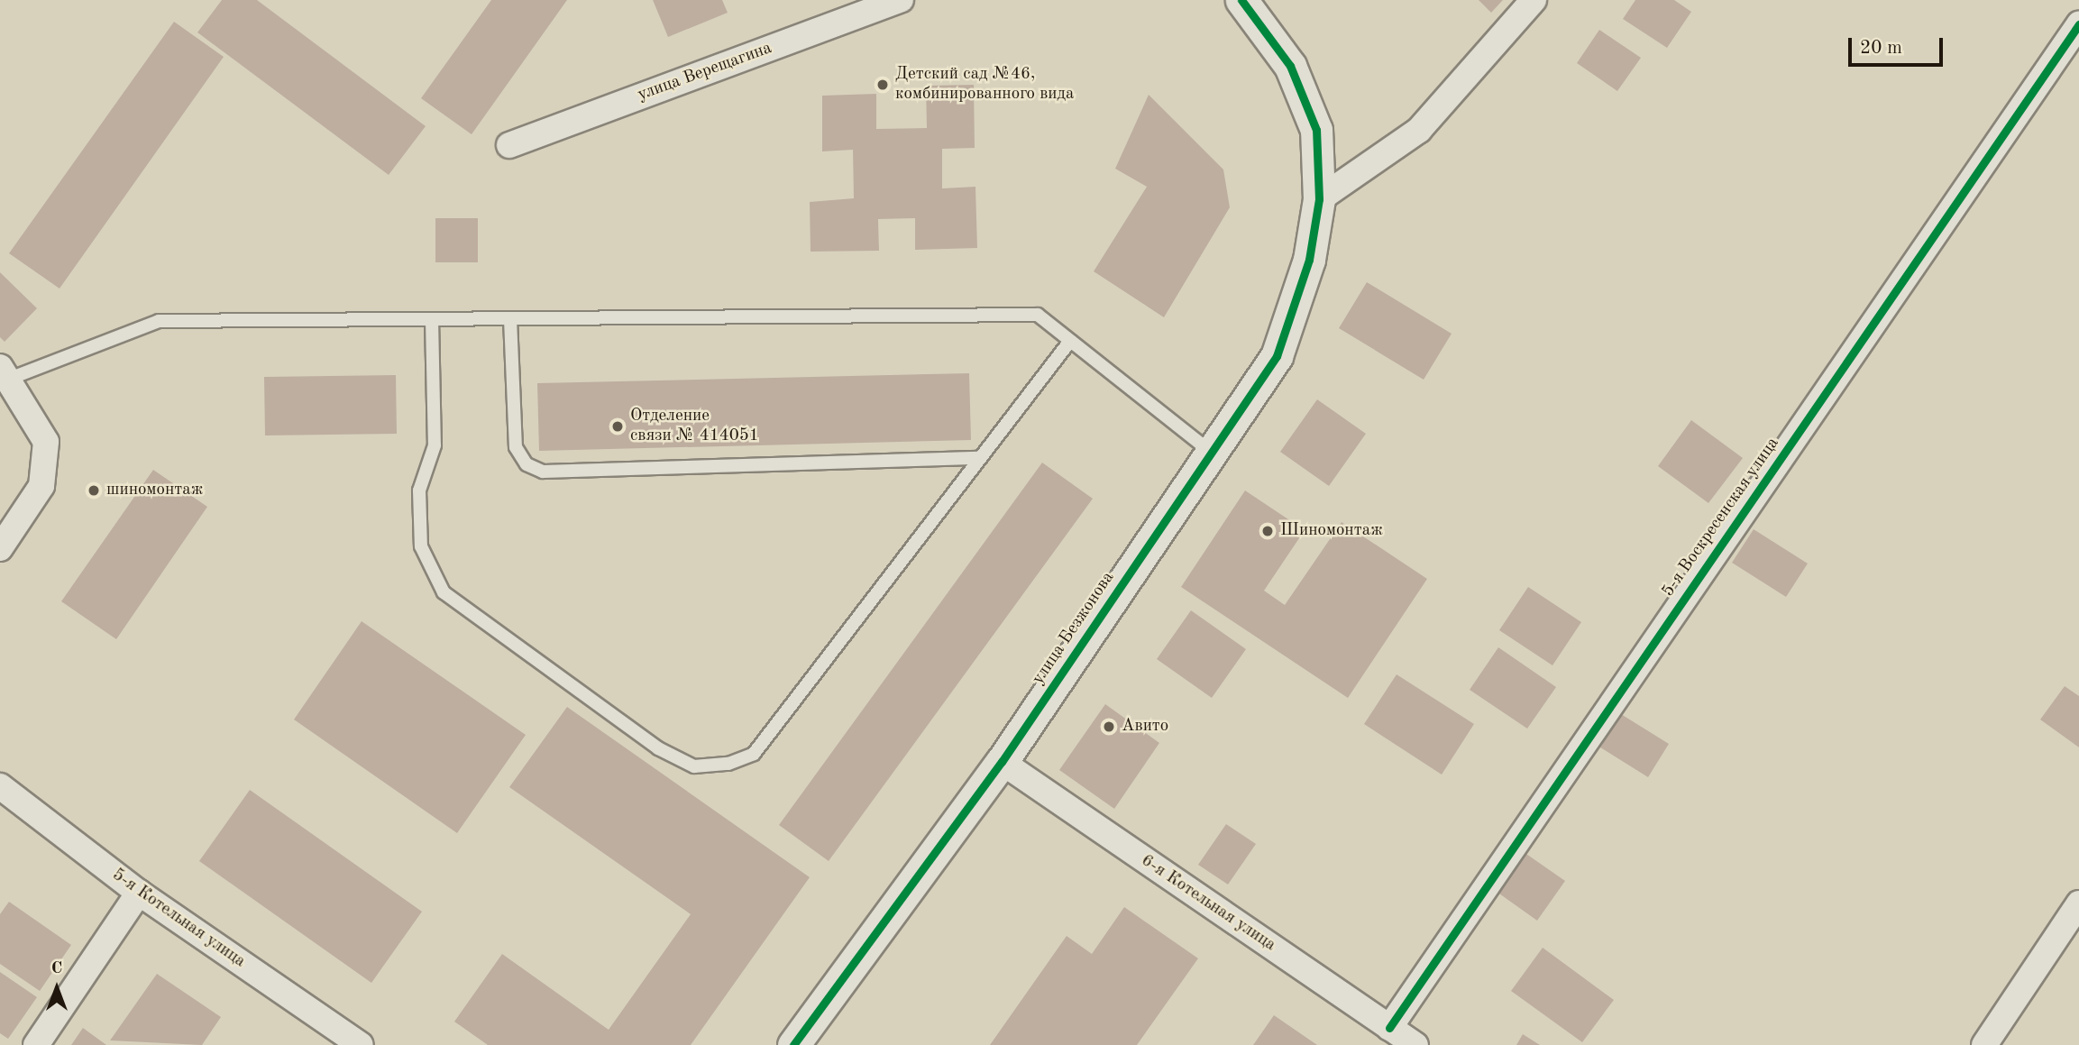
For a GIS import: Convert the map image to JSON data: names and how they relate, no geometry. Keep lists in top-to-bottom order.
{
  "streets": {
    "street": [
      "улица Верещагина",
      "5-я Воскресенская улица",
      "улица Безжонова",
      "6-я Котельная улица",
      "5-я Котельная улица"
    ]
  },
  "crossings": [
    ["5-я Воскресенская улица", "6-я Котельная улица"],
    ["улица Безжонова", "6-я Котельная улица"]
  ],
  "places": [
    "Детский сад №46, комбинированного вида",
    "Отделение связи № 414051",
    "шиномонтаж",
    "Шиномонтаж",
    "Авито"
  ],
  "scale_bar": "20 m",
  "north": "top"
}
